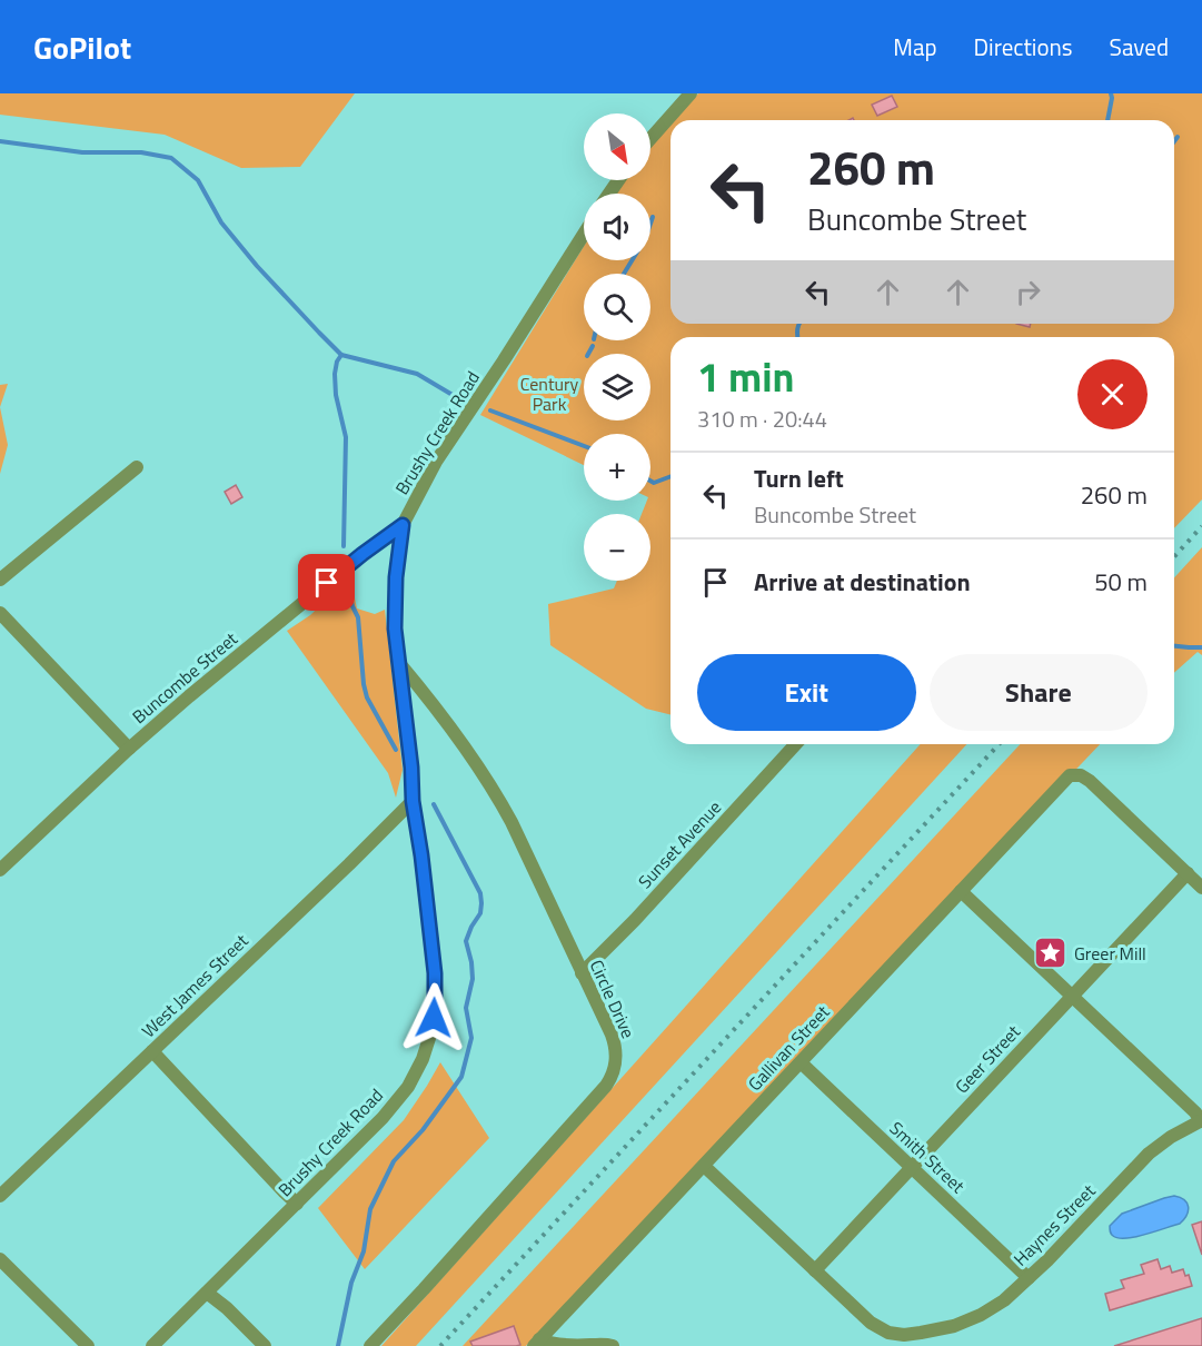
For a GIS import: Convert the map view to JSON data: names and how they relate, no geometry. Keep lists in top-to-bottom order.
{
  "streets": {
    "street": [
      "Brushy Creek Road",
      "Buncombe Street",
      "Sunset Avenue",
      "West James Street",
      "Circle Drive",
      "Gallivan Street",
      "Geer Street",
      "Smith Street",
      "Haynes Street"
    ]
  },
  "crossings": [
    ["Brushy Creek Road", "Buncombe Street"],
    ["Brushy Creek Road", "West James Street"],
    ["Brushy Creek Road", "Circle Drive"],
    ["Sunset Avenue", "Circle Drive"],
    ["Gallivan Street", "Geer Street"],
    ["Gallivan Street", "Smith Street"],
    ["Gallivan Street", "Haynes Street"],
    ["Geer Street", "Smith Street"],
    ["Geer Street", "Haynes Street"],
    ["Smith Street", "Haynes Street"]
  ],
  "parks": ["Century Park"],
  "places": {
    "place": ["Greer Mill"]
  },
  "north": "bottom right",
  "page": {
    "header": "GoPilot",
    "nav": ["Map", "Directions", "Saved"],
    "map_buttons": ["+", "−"],
    "turn": ["260 m", "Buncombe Street"],
    "heading": ["1 min", "310 m · 20:44"],
    "list": [
      {
        "name": "Turn left",
        "note": "Buncombe Street",
        "value": "260 m"
      },
      {
        "name": "Arrive at destination",
        "value": "50 m"
      }
    ],
    "buttons": ["Exit", "Share"]
  }
}
